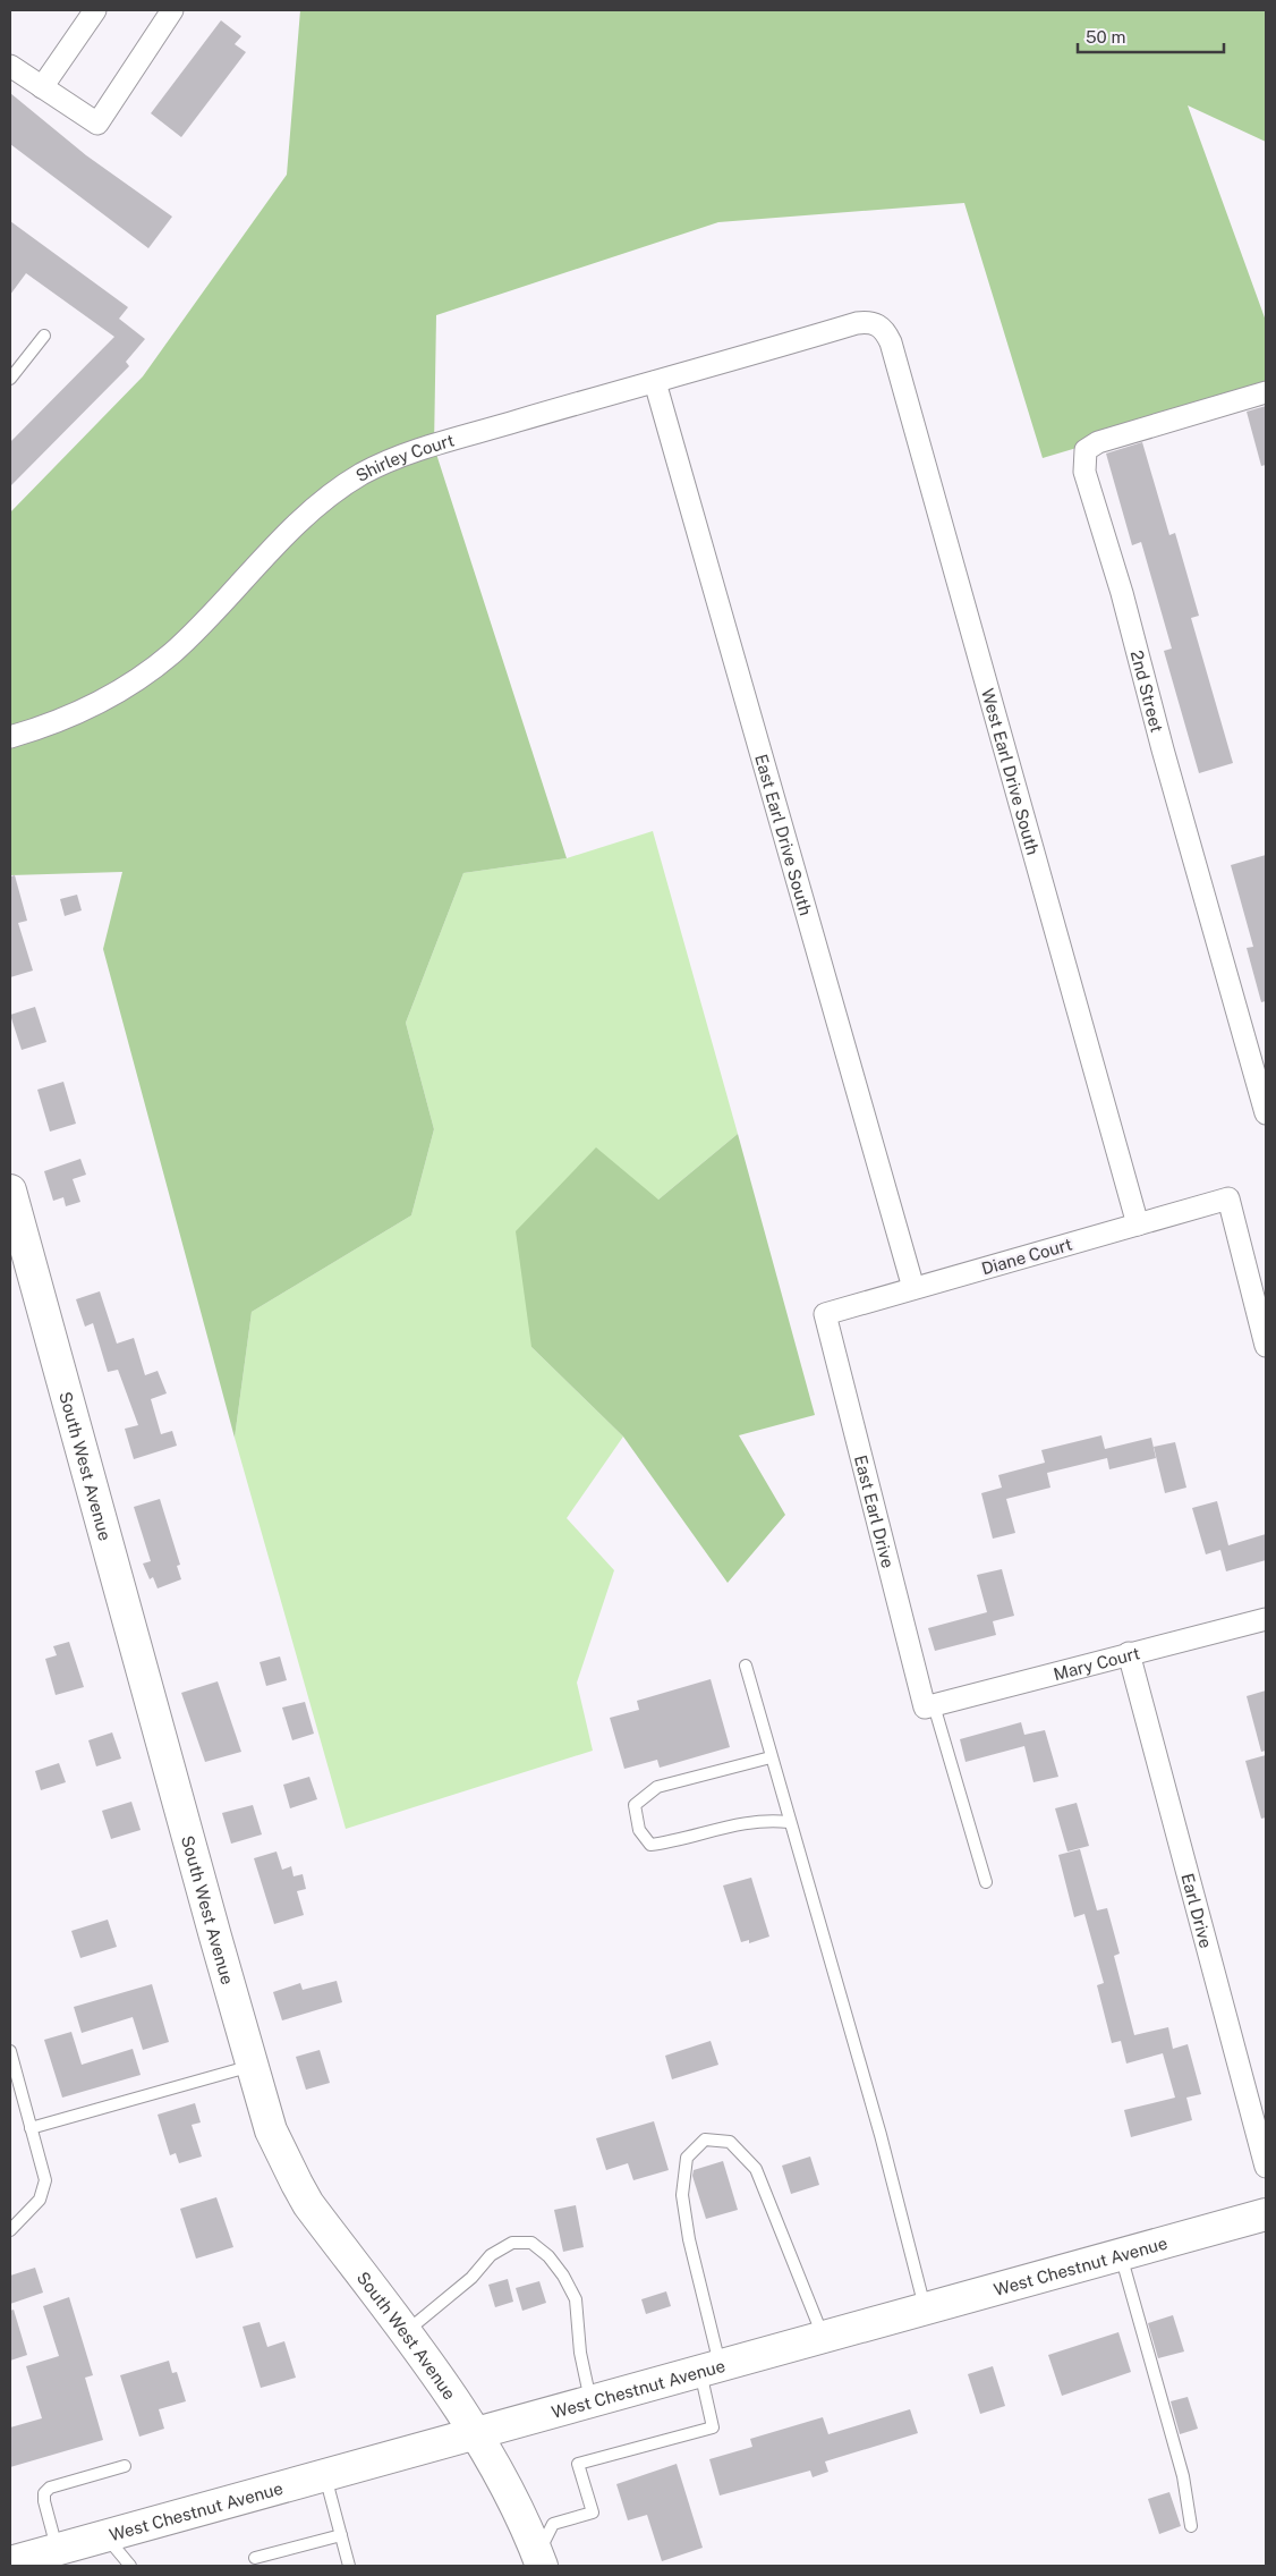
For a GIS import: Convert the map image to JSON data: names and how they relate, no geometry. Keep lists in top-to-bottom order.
{
  "streets": {
    "street": [
      "Shirley Court",
      "2nd Street",
      "West Earl Drive South",
      "East Earl Drive South",
      "Diane Court",
      "South West Avenue",
      "East Earl Drive",
      "Mary Court",
      "Earl Drive",
      "West Chestnut Avenue"
    ]
  },
  "crossings": [
    ["Shirley Court", "West Earl Drive South"],
    ["Shirley Court", "East Earl Drive South"],
    ["West Earl Drive South", "Diane Court"],
    ["East Earl Drive South", "Diane Court"],
    ["Diane Court", "East Earl Drive"],
    ["South West Avenue", "West Chestnut Avenue"],
    ["East Earl Drive", "Mary Court"],
    ["Mary Court", "Earl Drive"]
  ],
  "scale_bar": "50 m"
}
